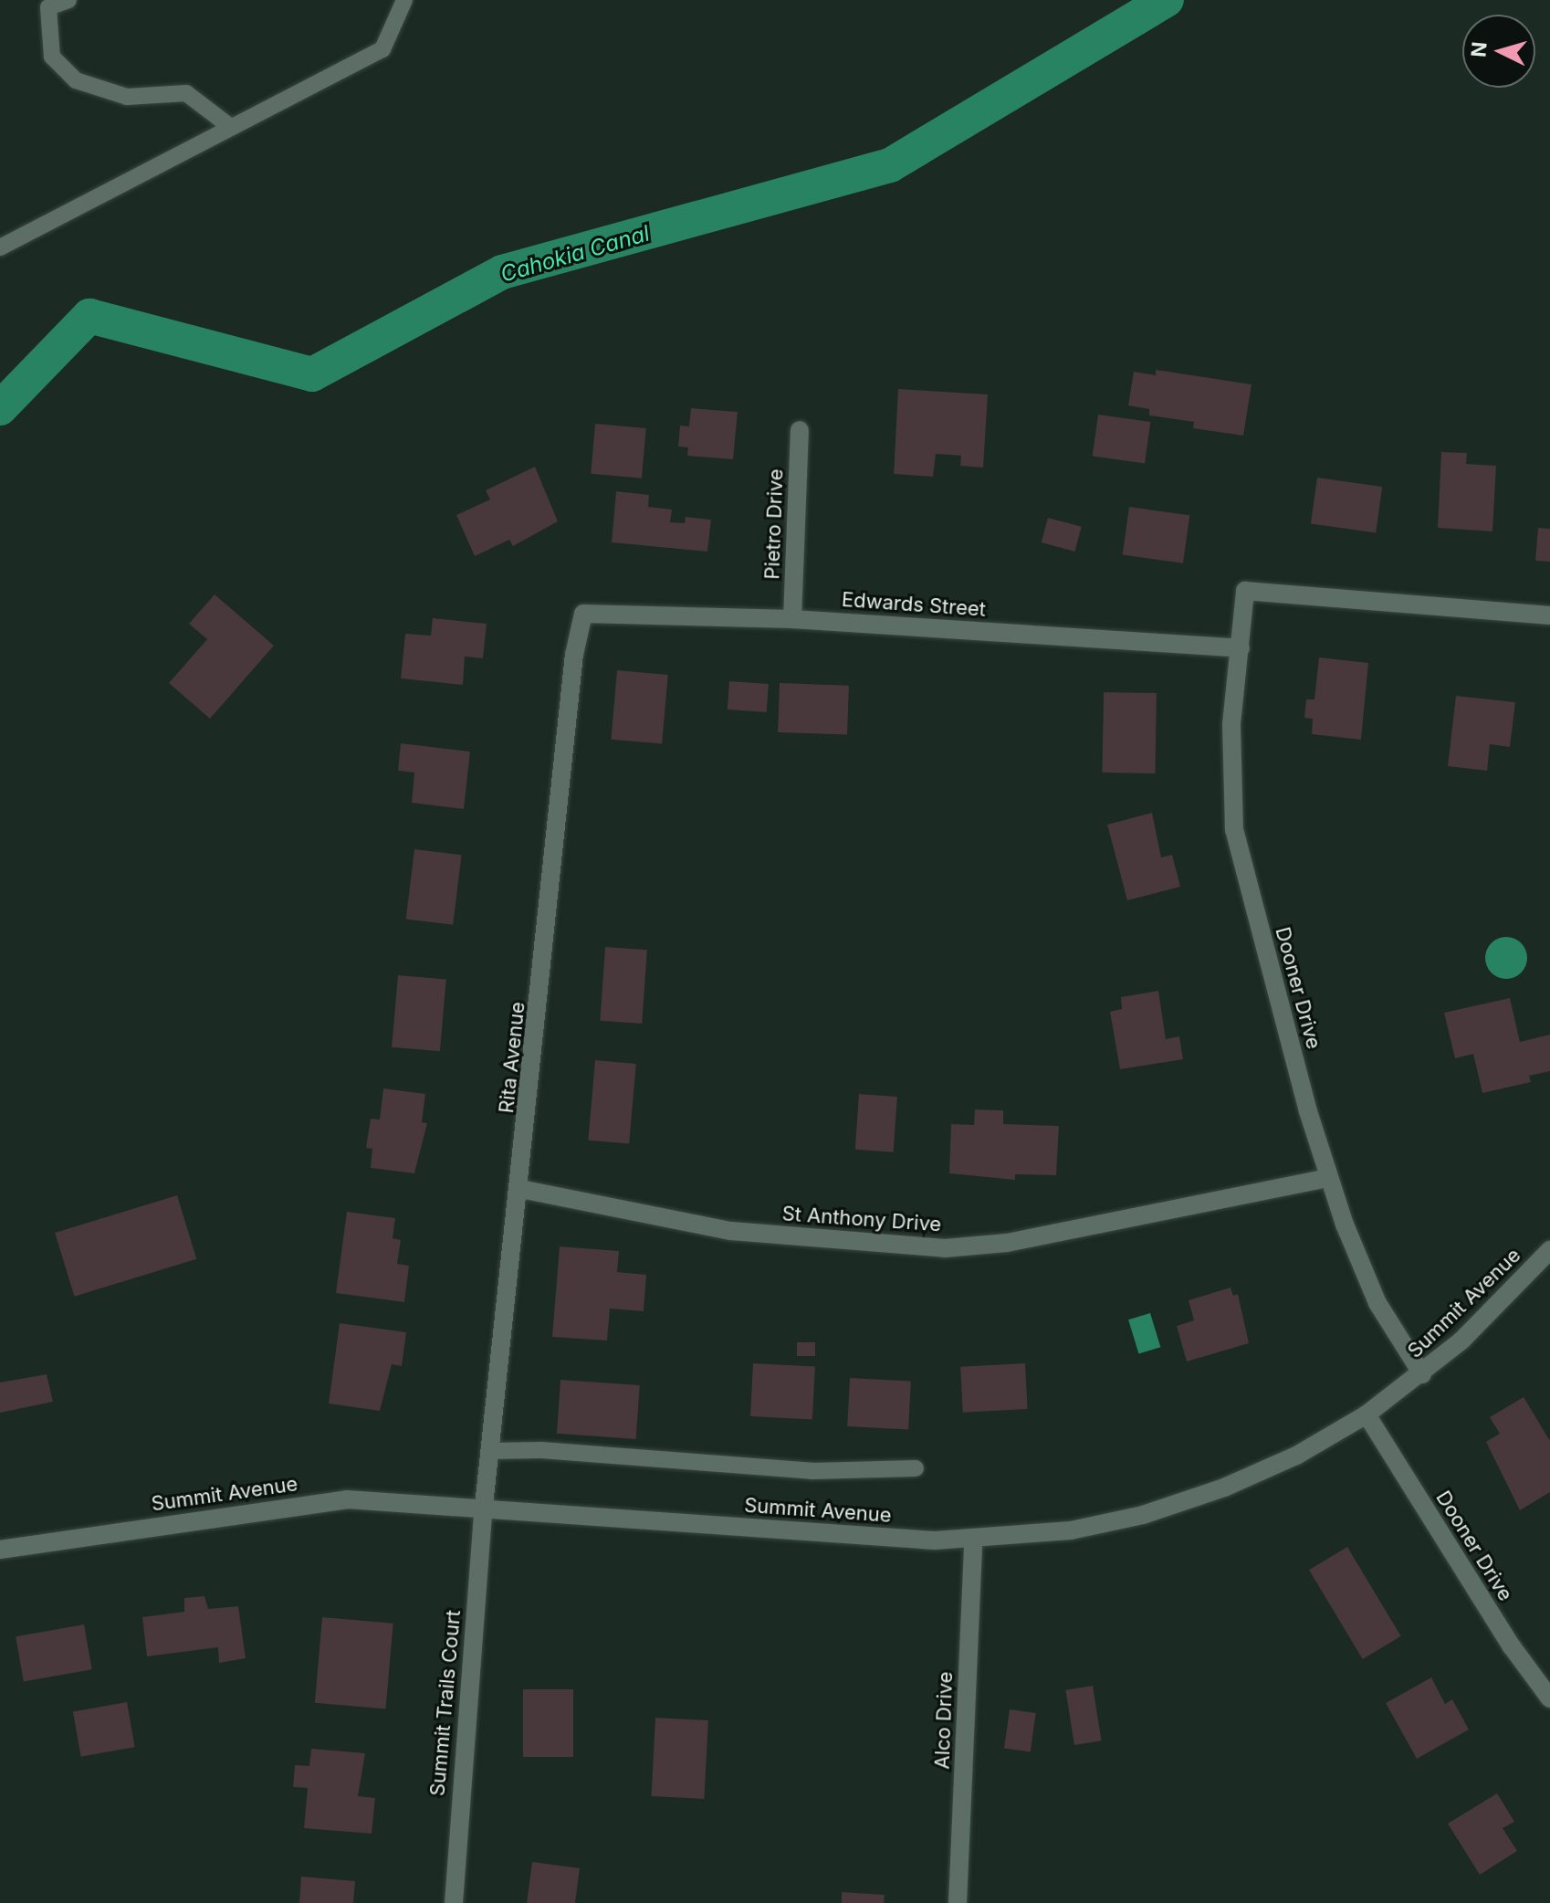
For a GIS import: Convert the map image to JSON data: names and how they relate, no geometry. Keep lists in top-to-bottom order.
{
  "streets": {
    "street": [
      "Pietro Drive",
      "Edwards Street",
      "Dooner Drive",
      "Rita Avenue",
      "St Anthony Drive",
      "Summit Avenue",
      "Summit Trails Court",
      "Alco Drive"
    ]
  },
  "crossings": [
    ["Pietro Drive", "Edwards Street"],
    ["Edwards Street", "Dooner Drive"],
    ["Edwards Street", "Rita Avenue"],
    ["Dooner Drive", "St Anthony Drive"],
    ["Dooner Drive", "Summit Avenue"],
    ["Rita Avenue", "St Anthony Drive"],
    ["Rita Avenue", "Summit Avenue"],
    ["Rita Avenue", "Summit Trails Court"],
    ["Summit Avenue", "Summit Trails Court"],
    ["Summit Avenue", "Alco Drive"]
  ],
  "water": ["Cahokia Canal"],
  "north": "left"
}
